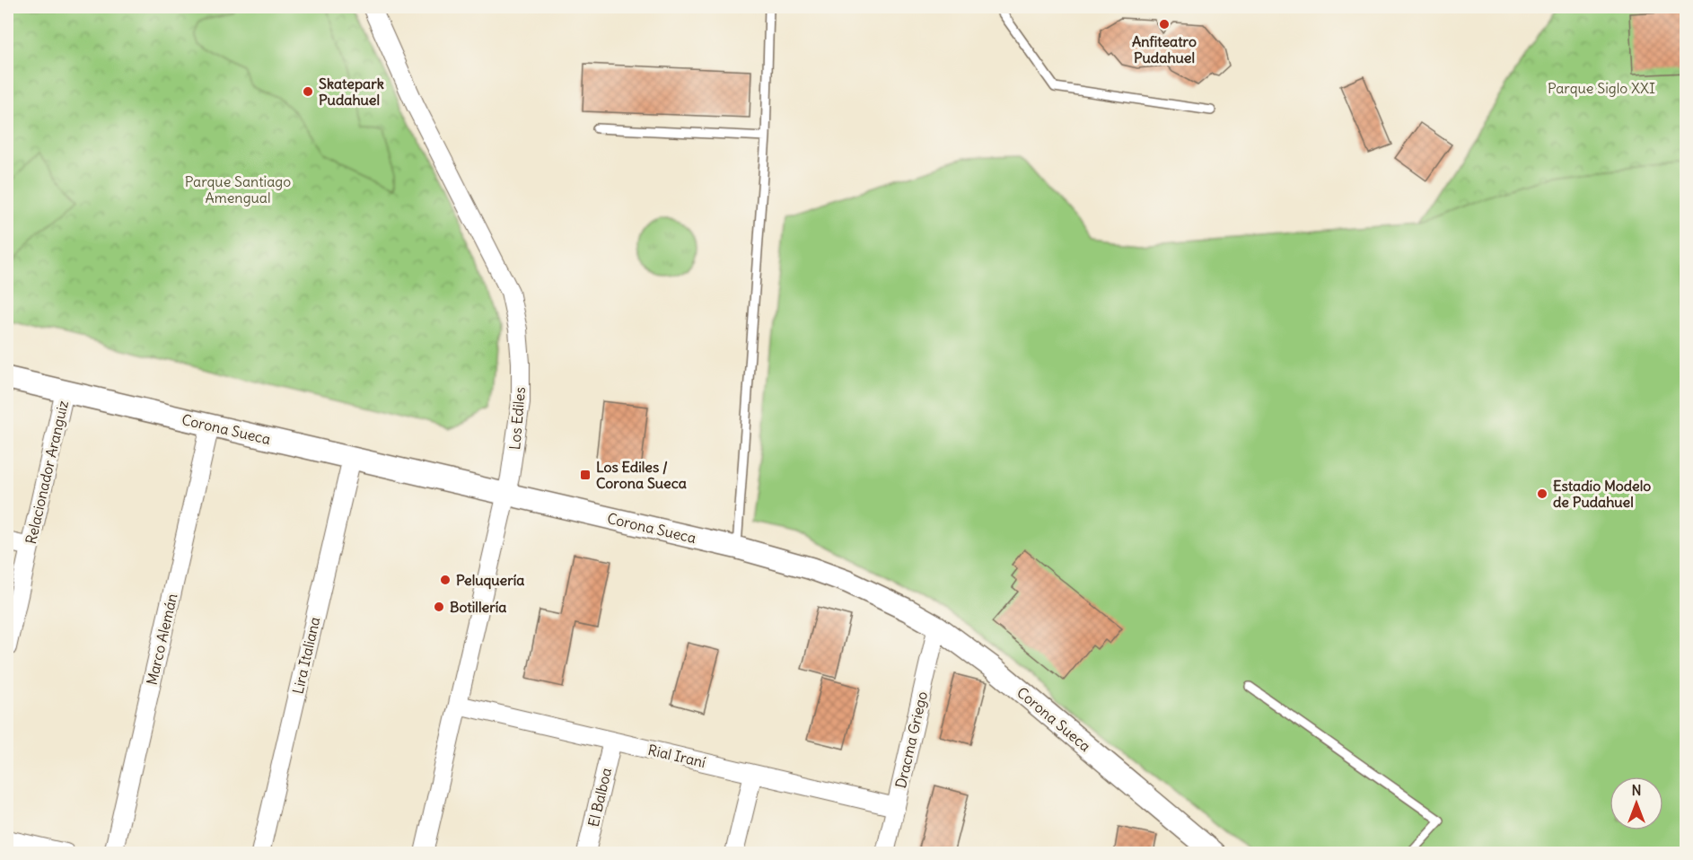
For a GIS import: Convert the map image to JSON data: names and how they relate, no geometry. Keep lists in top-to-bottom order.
{
  "streets": {
    "street": [
      "Los Ediles",
      "Corona Sueca",
      "Relacionador Aranguiz",
      "Marco Alemán",
      "Lira Italiana",
      "Dracma Griego",
      "Rial Iraní",
      "El Balboa"
    ]
  },
  "crossings": [
    ["Los Ediles", "Corona Sueca"],
    ["Los Ediles", "Rial Iraní"],
    ["Corona Sueca", "Relacionador Aranguiz"],
    ["Corona Sueca", "Marco Alemán"],
    ["Corona Sueca", "Lira Italiana"],
    ["Corona Sueca", "Dracma Griego"],
    ["Dracma Griego", "Rial Iraní"],
    ["Rial Iraní", "El Balboa"]
  ],
  "parks": ["Parque Siglo XXI", "Parque Santiago Amengual"],
  "places": {
    "other": [
      "Anfiteatro Pudahuel",
      "Skatepark Pudahuel",
      "Estadio Modelo de Pudahuel",
      "Peluquería",
      "Botillería"
    ],
    "transit": ["Los Ediles / Corona Sueca"]
  },
  "north": "top"
}
